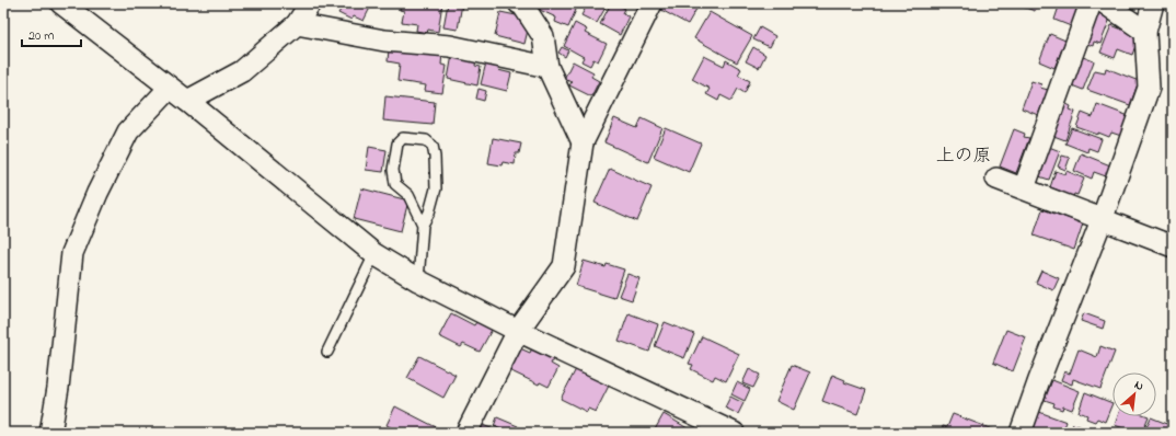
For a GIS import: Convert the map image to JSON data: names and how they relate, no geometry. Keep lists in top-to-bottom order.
{
  "districts": ["上の原"],
  "scale_bar": "20 m",
  "north": "top right"
}
